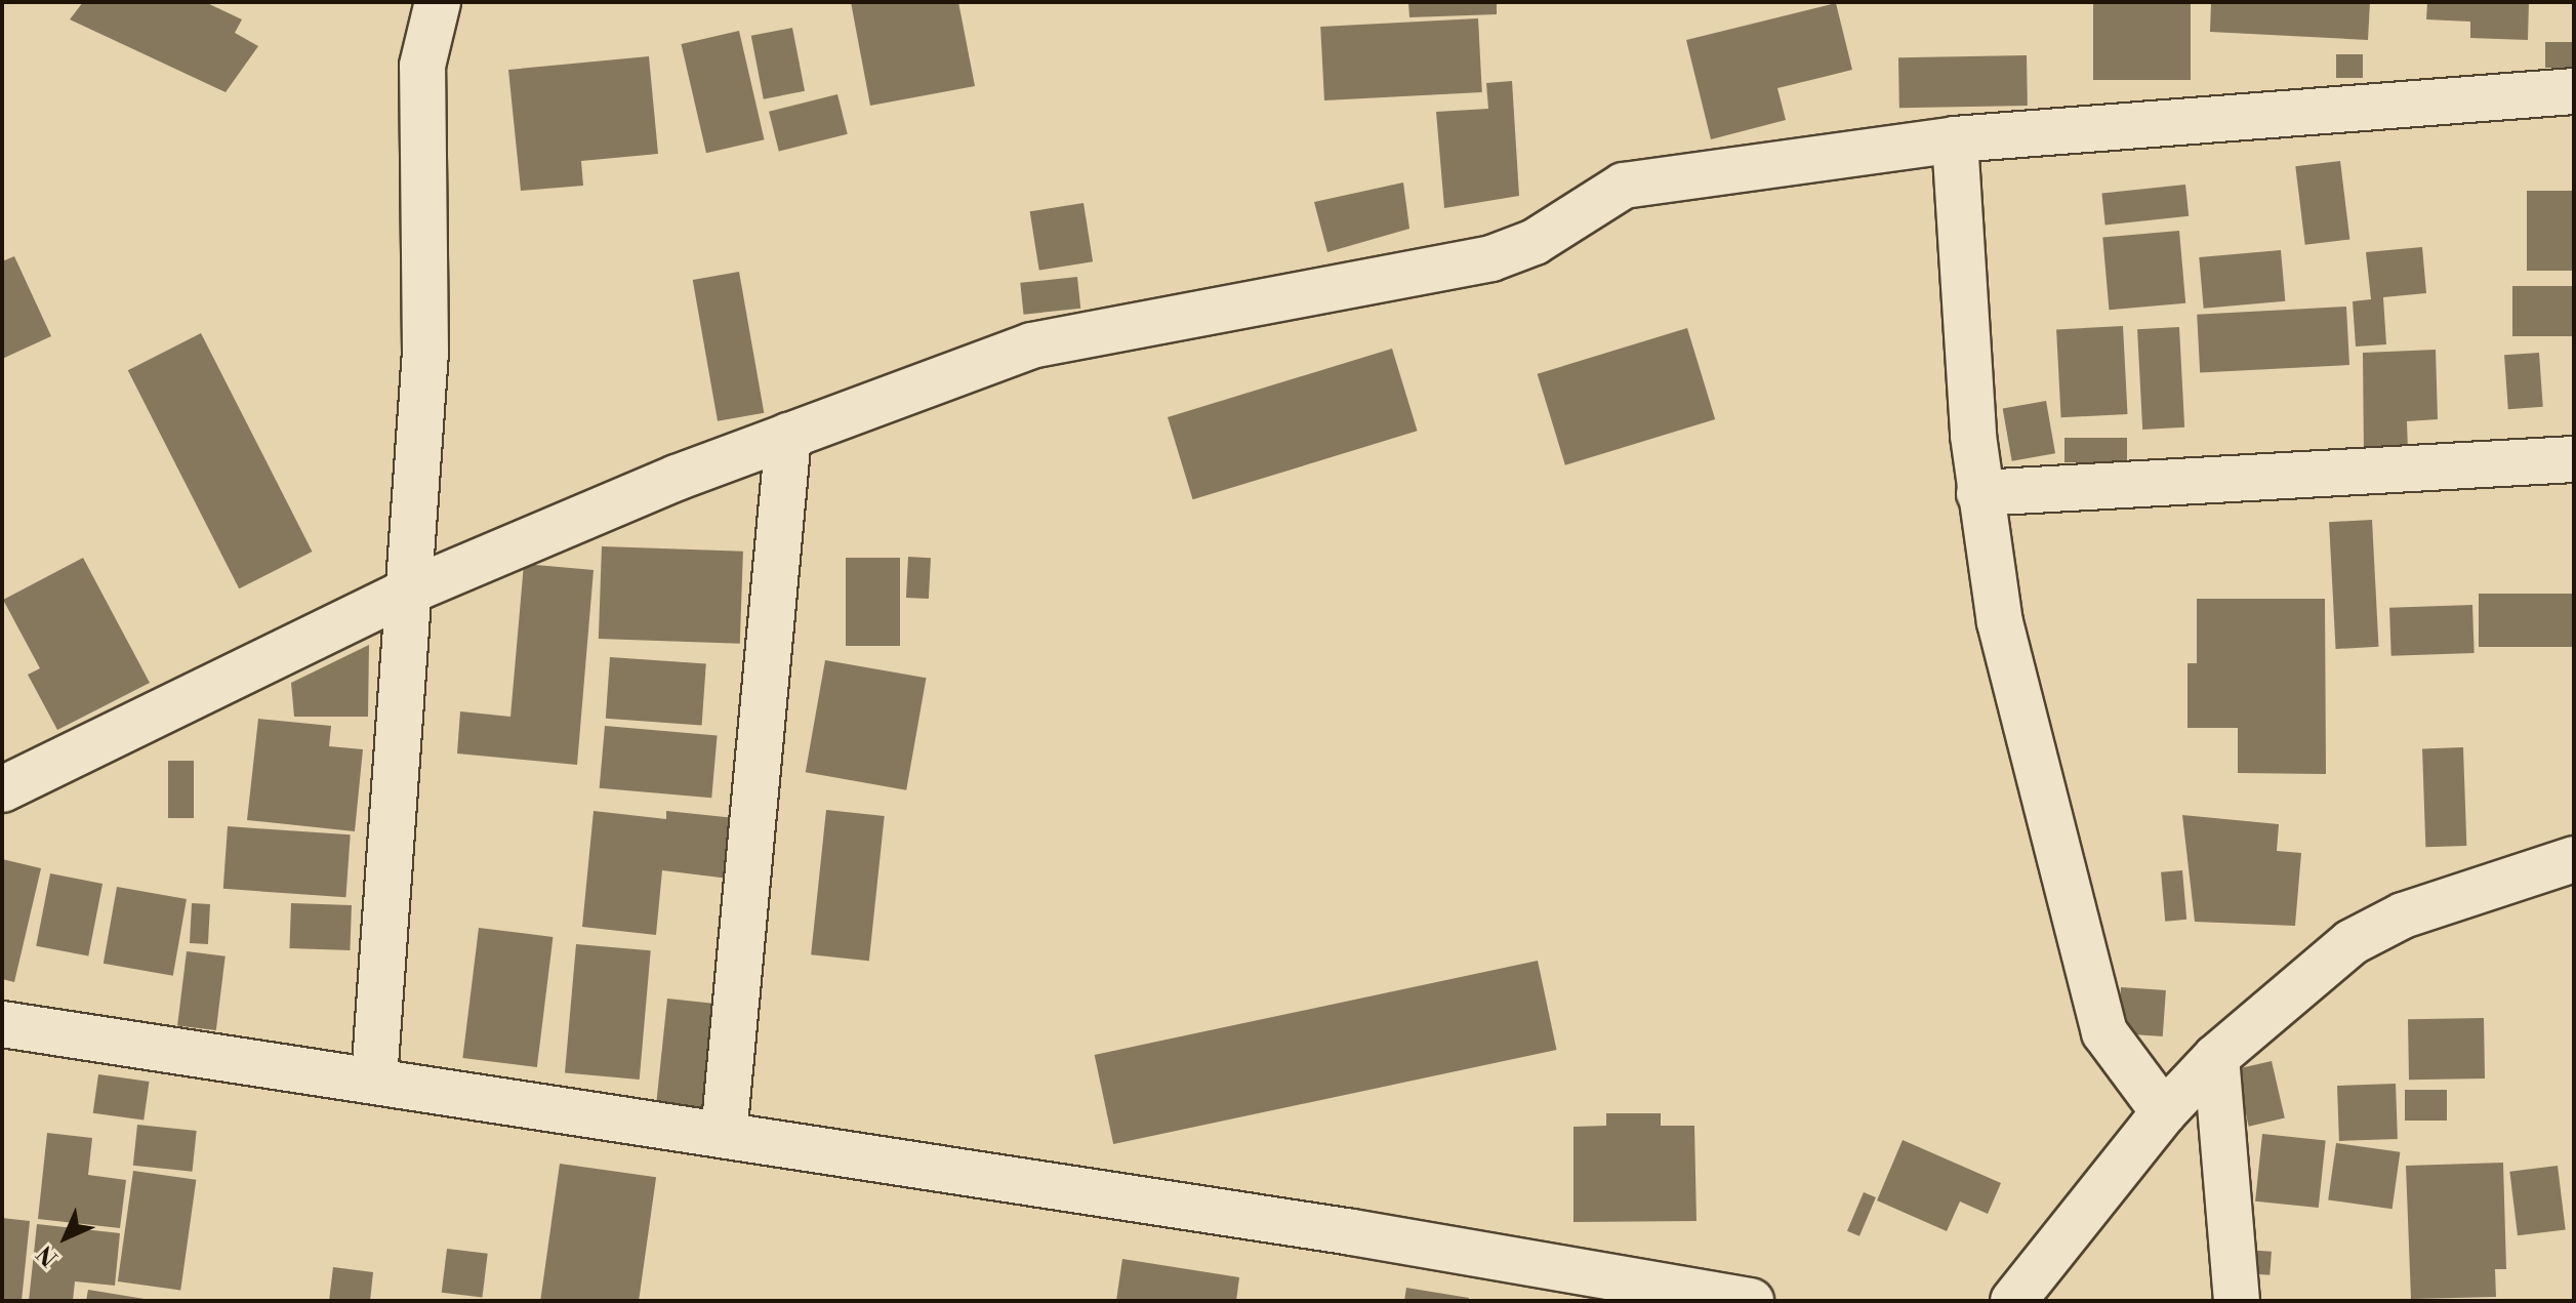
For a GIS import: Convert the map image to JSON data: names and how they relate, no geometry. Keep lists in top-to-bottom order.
{
  "north": "bottom left"
}
